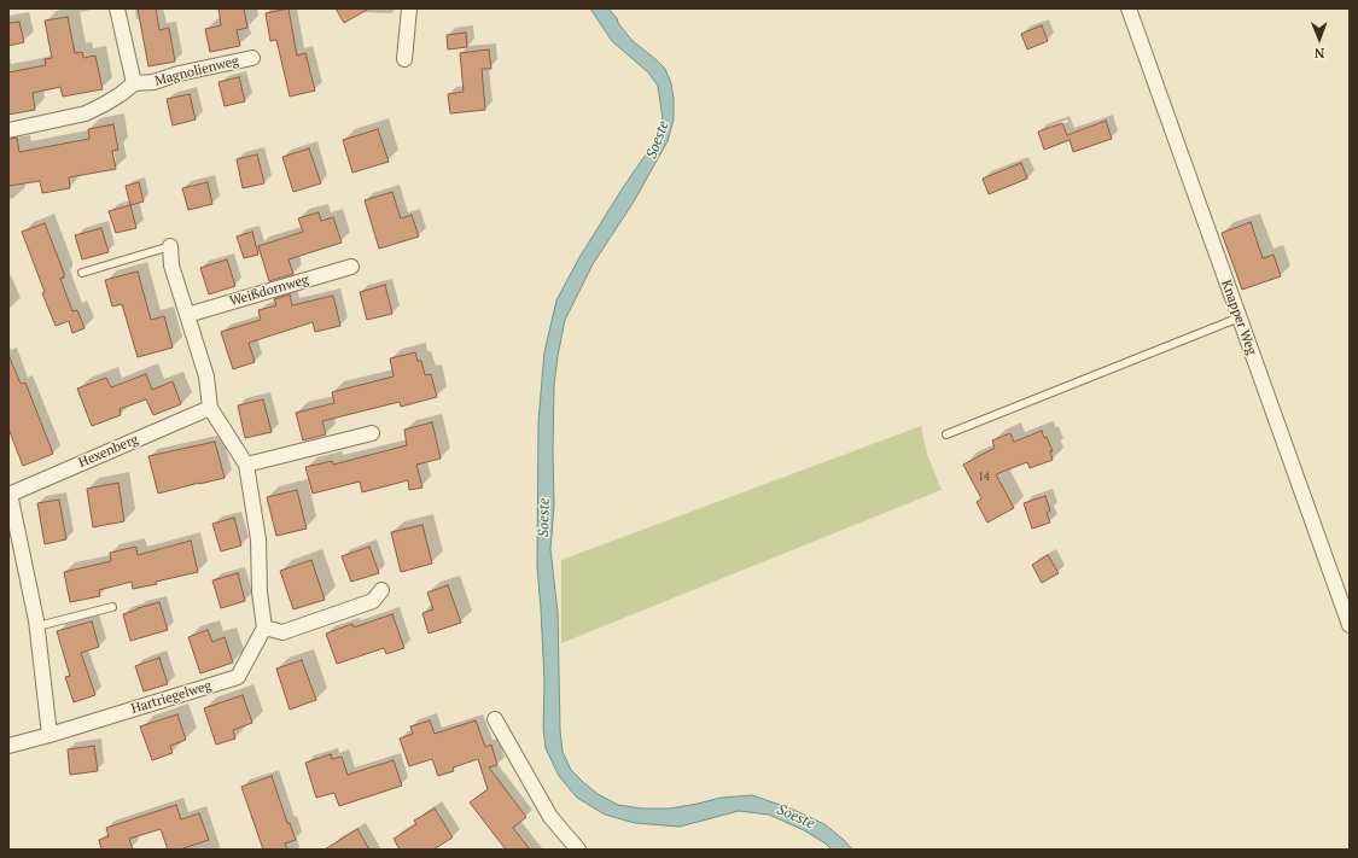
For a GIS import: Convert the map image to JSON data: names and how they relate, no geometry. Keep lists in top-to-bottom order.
{
  "streets": {
    "street": [
      "Magnolienweg",
      "Weißdornweg",
      "Knapper Weg",
      "Hexenberg",
      "Hartriegelweg"
    ]
  },
  "water": ["Soeste"],
  "house_numbers": ["14"],
  "north": "bottom"
}
